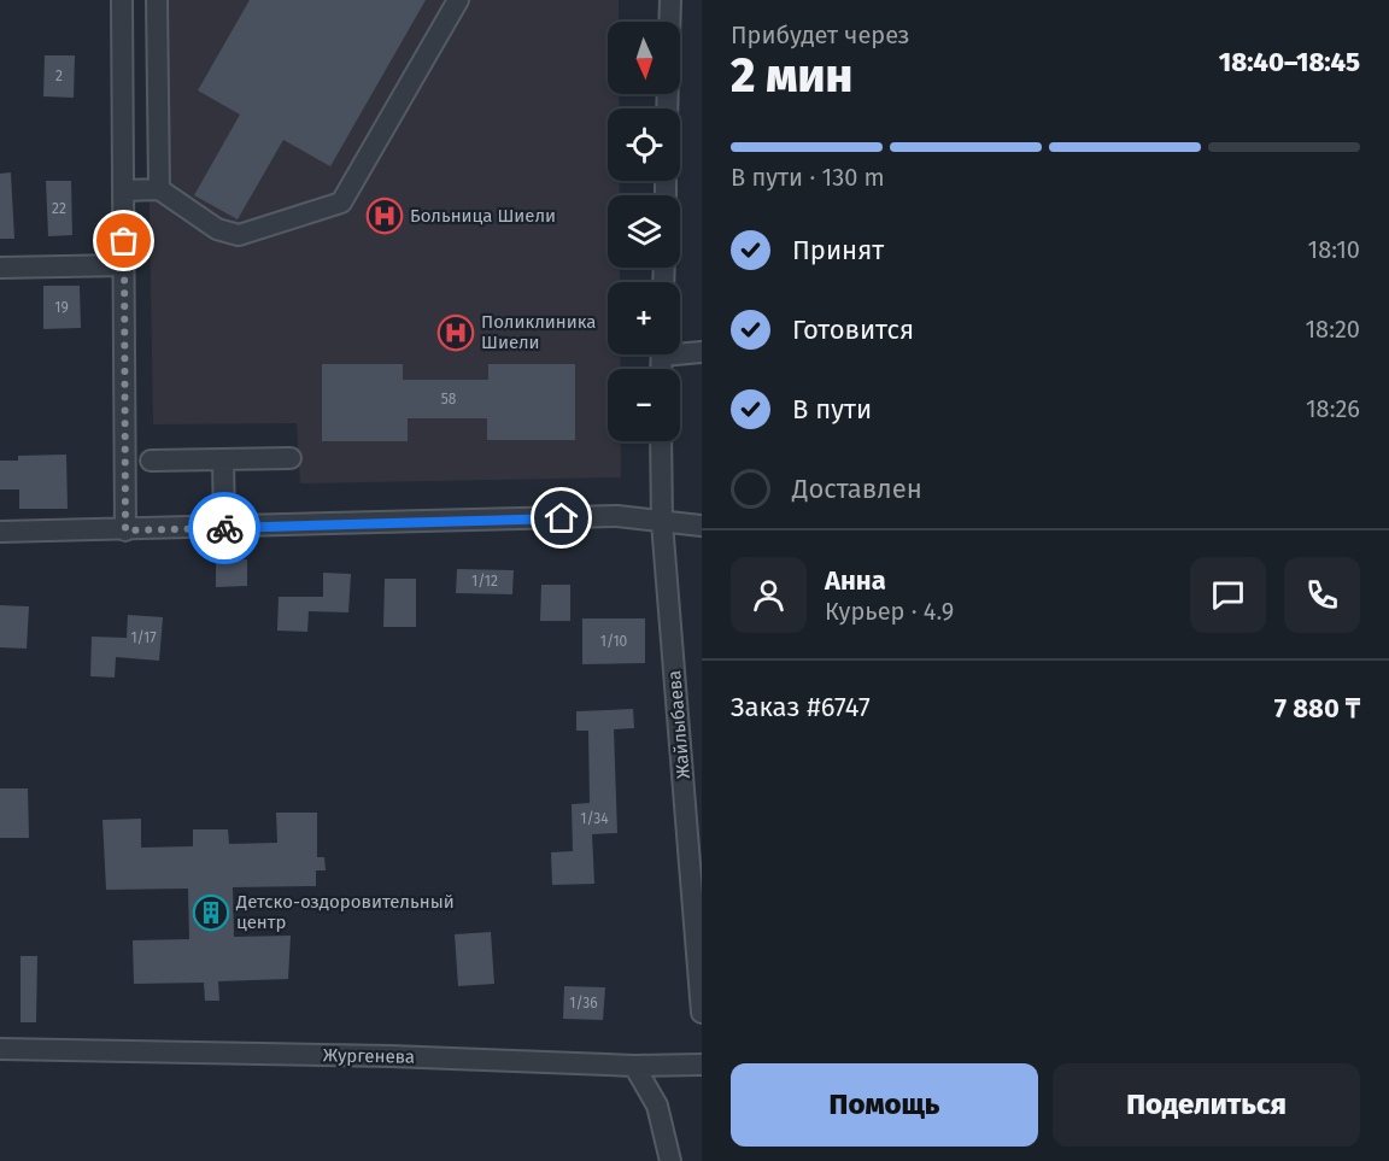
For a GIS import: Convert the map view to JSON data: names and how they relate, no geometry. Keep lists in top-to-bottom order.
{
  "streets": {
    "street": ["Жайлыбаева", "Жургенева"]
  },
  "places": {
    "hospital": ["Больница Шиели", "Поликлиника Шиели"],
    "building": ["Детско-оздоровительный центр"]
  },
  "house_numbers": [
    "2",
    "22",
    "19",
    "58",
    "1/12",
    "1/17",
    "1/10",
    "1/34",
    "1/36"
  ],
  "north": "bottom",
  "page": {
    "heading": ["2 мин", "Прибудет через", "18:40–18:45"],
    "panel": [
      "Анна",
      "Курьер · 4.9",
      "Заказ #6747",
      "7 880 ₸"
    ],
    "map_buttons": ["+", "−"],
    "bar": "В пути · 130 m",
    "list": [
      ["Принят", "18:10"],
      ["Готовится", "18:20"],
      ["В пути", "18:26"],
      "Доставлен"
    ],
    "buttons": ["Помощь", "Поделиться"]
  }
}
